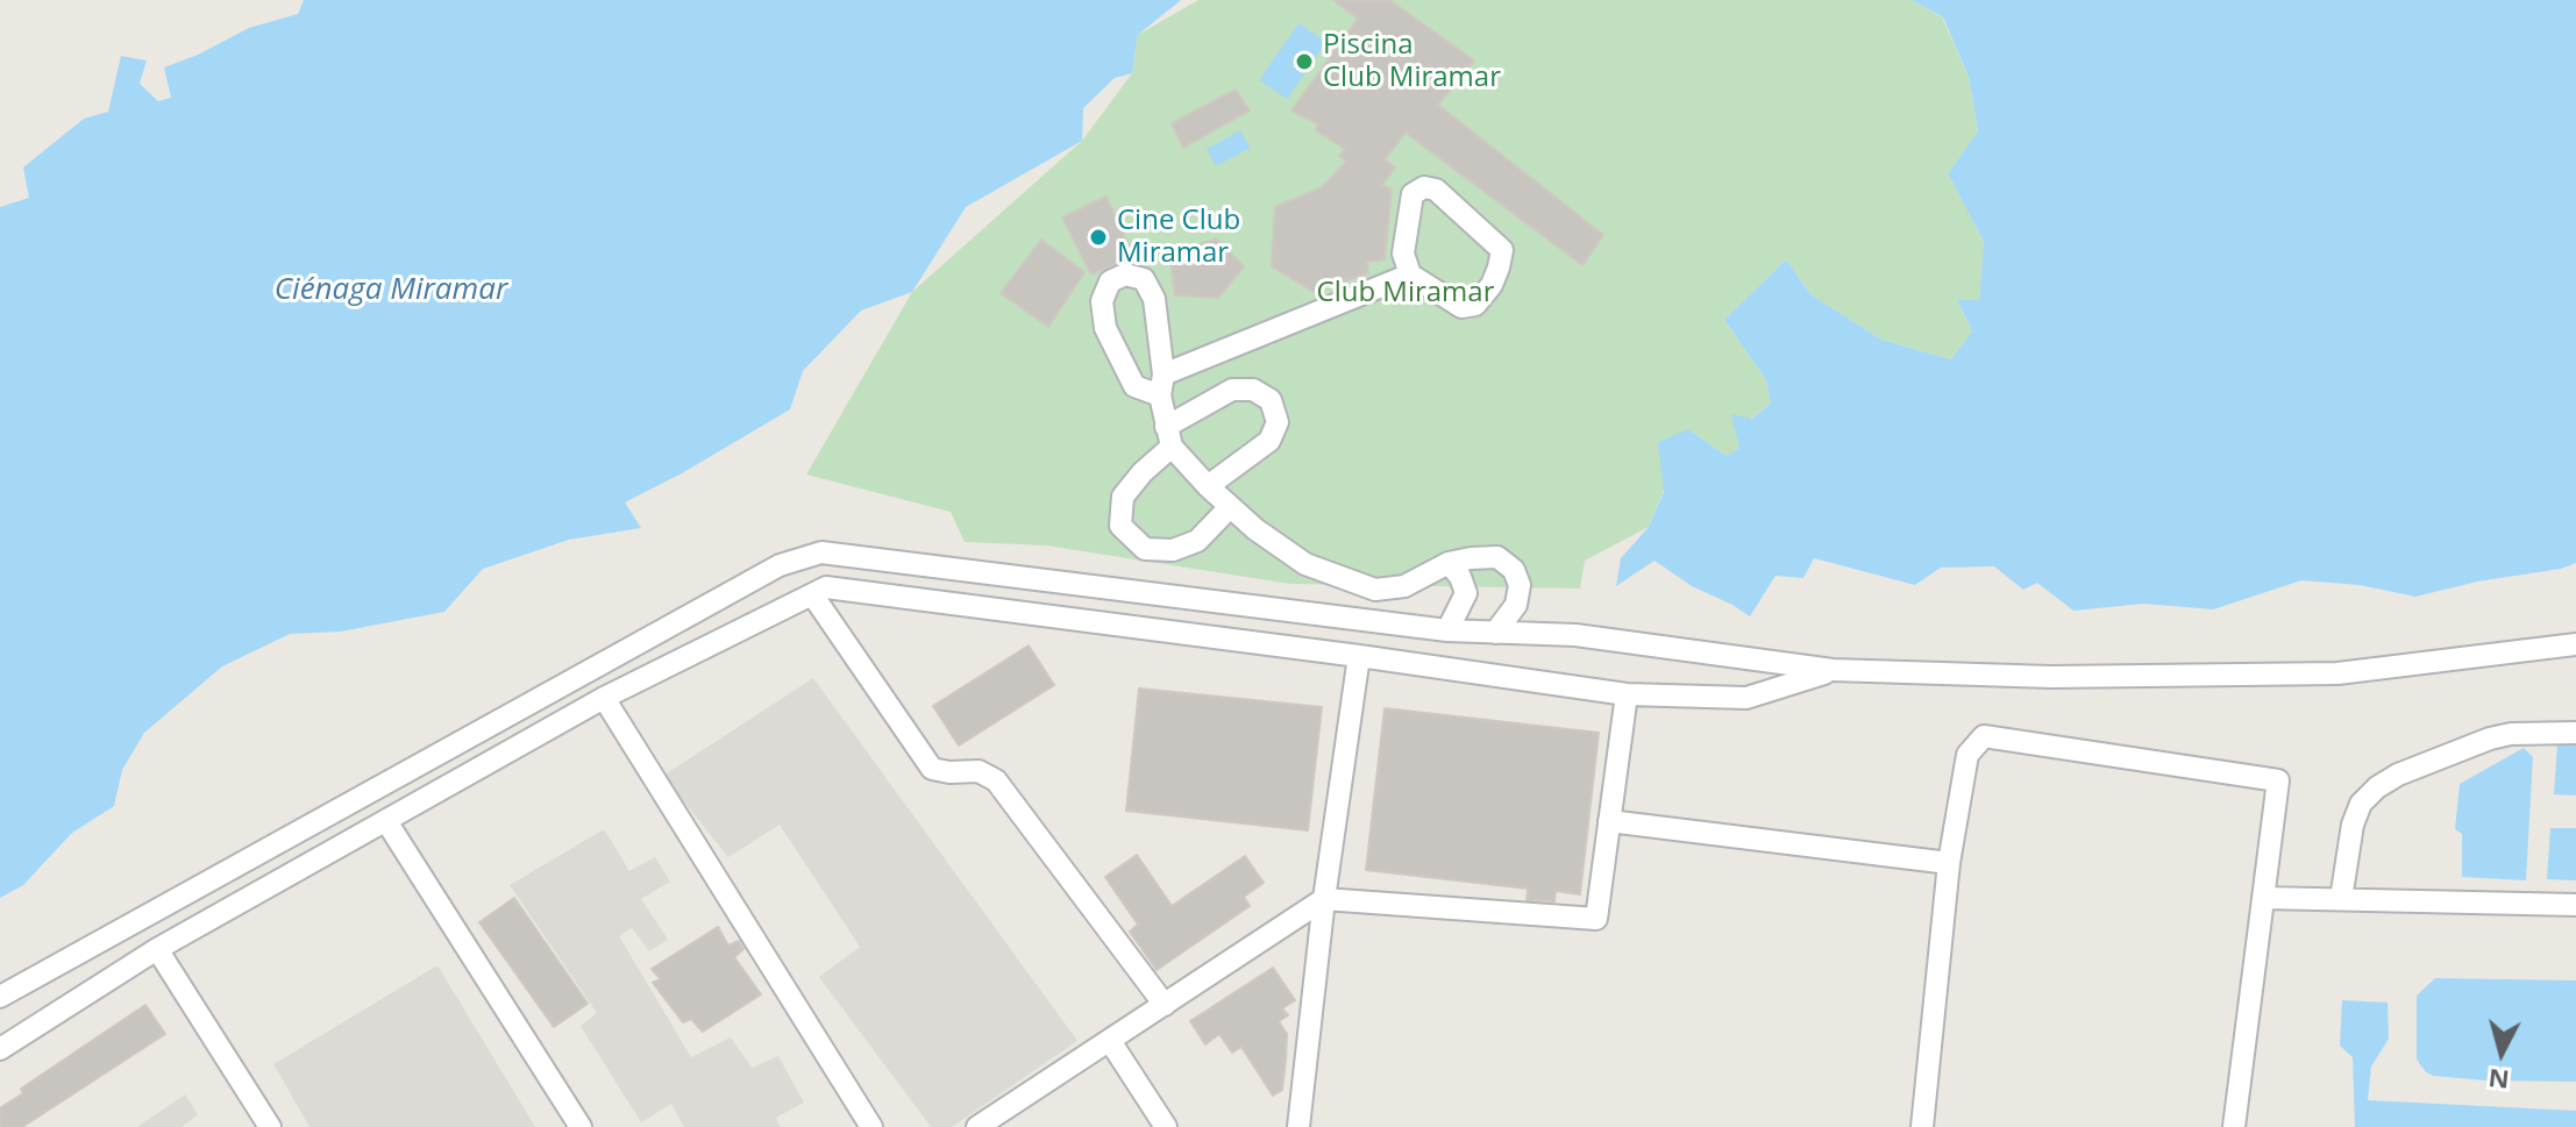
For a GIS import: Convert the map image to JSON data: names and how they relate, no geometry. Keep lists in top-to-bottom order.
{
  "water": ["Ciénaga Miramar"],
  "parks": ["Club Miramar"],
  "places": ["Piscina Club Miramar", "Cine Club Miramar"],
  "north": "bottom"
}
